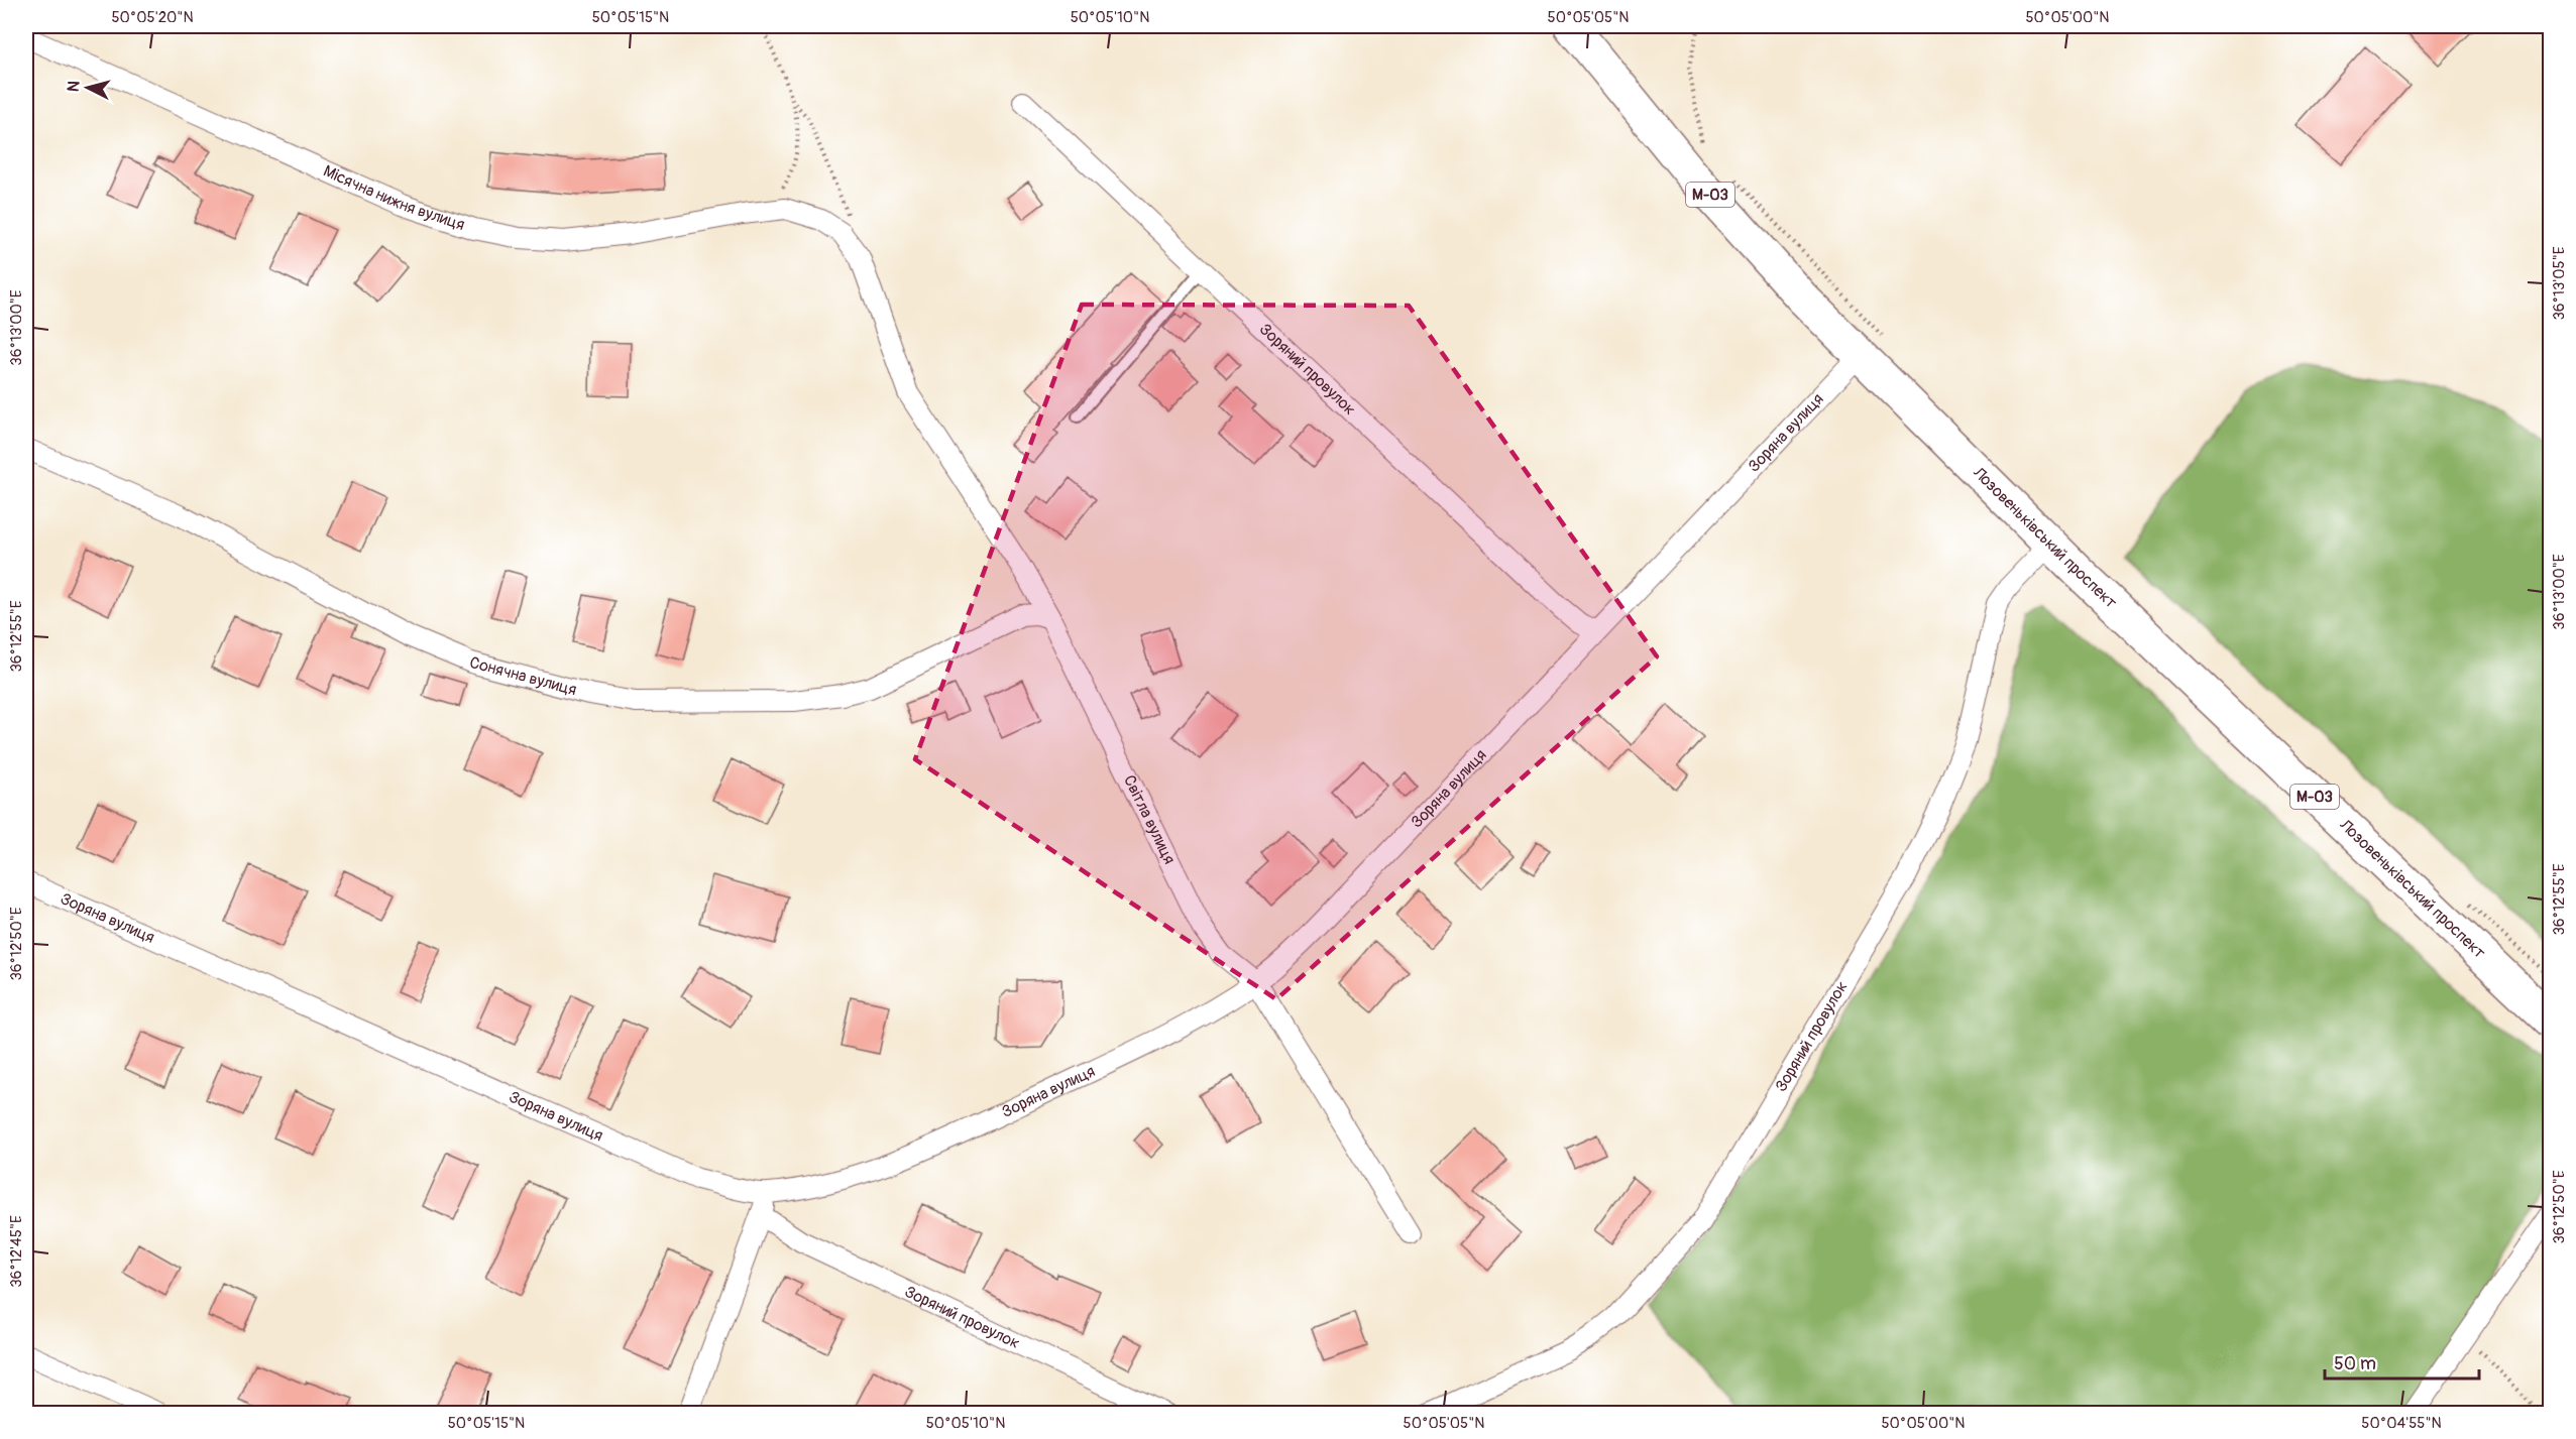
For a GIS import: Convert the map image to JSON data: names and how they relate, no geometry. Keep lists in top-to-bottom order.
{
  "streets": {
    "highway": ["М-03", "Лозовеньківський проспект"],
    "street": [
      "Місячна нижня вулиця",
      "Зоряний провулок",
      "Зоряна вулиця",
      "Сонячна вулиця",
      "Світла вулиця"
    ]
  },
  "crossings": [
    ["Місячна нижня вулиця", "Світла вулиця"],
    ["Зоряний провулок", "Зоряна вулиця"],
    ["Зоряний провулок", "Лозовеньківський проспект"],
    ["Зоряна вулиця", "Лозовеньківський проспект"],
    ["Зоряна вулиця", "Світла вулиця"],
    ["Сонячна вулиця", "Світла вулиця"]
  ],
  "scale_bar": "50 m",
  "north": "left",
  "coordinates": [
    "50°05'20\"N",
    "50°05'15\"N",
    "50°05'10\"N",
    "50°05'05\"N",
    "50°05'00\"N",
    "36°13'05\"E",
    "36°13'00\"E",
    "36°12'55\"E",
    "36°12'50\"E",
    "36°12'45\"E",
    "50°04'55\"N"
  ]
}
